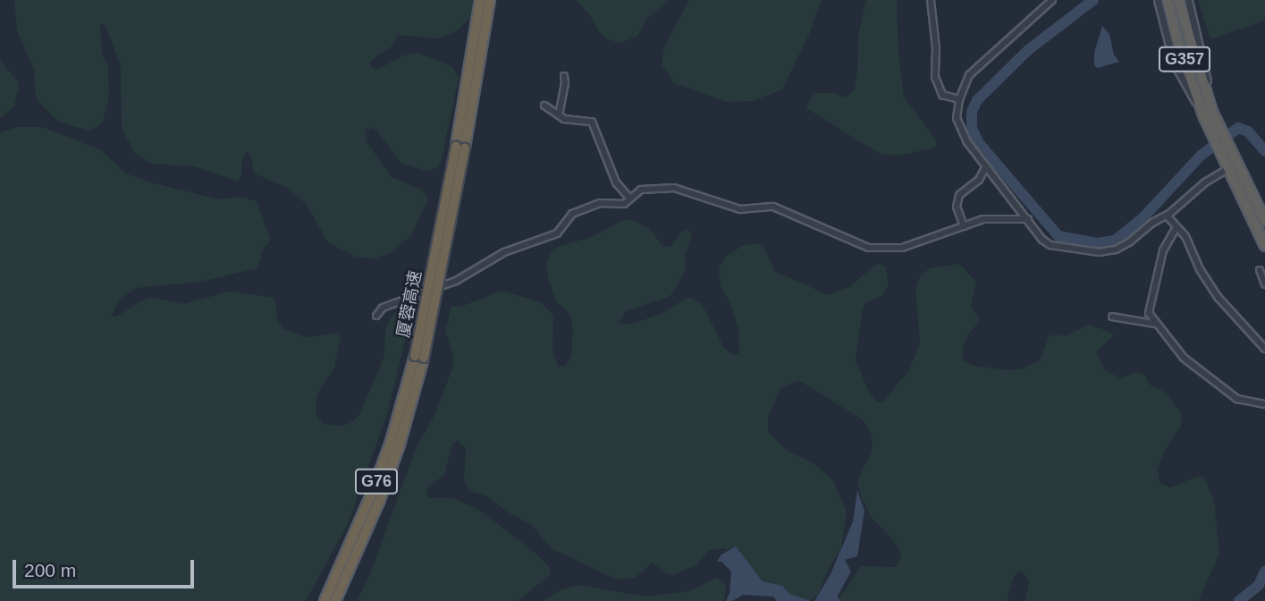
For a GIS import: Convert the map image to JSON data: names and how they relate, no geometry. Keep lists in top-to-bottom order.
{
  "streets": {
    "highway": ["G357", "厦蓉高速", "G76"]
  },
  "scale_bar": "200 m"
}
